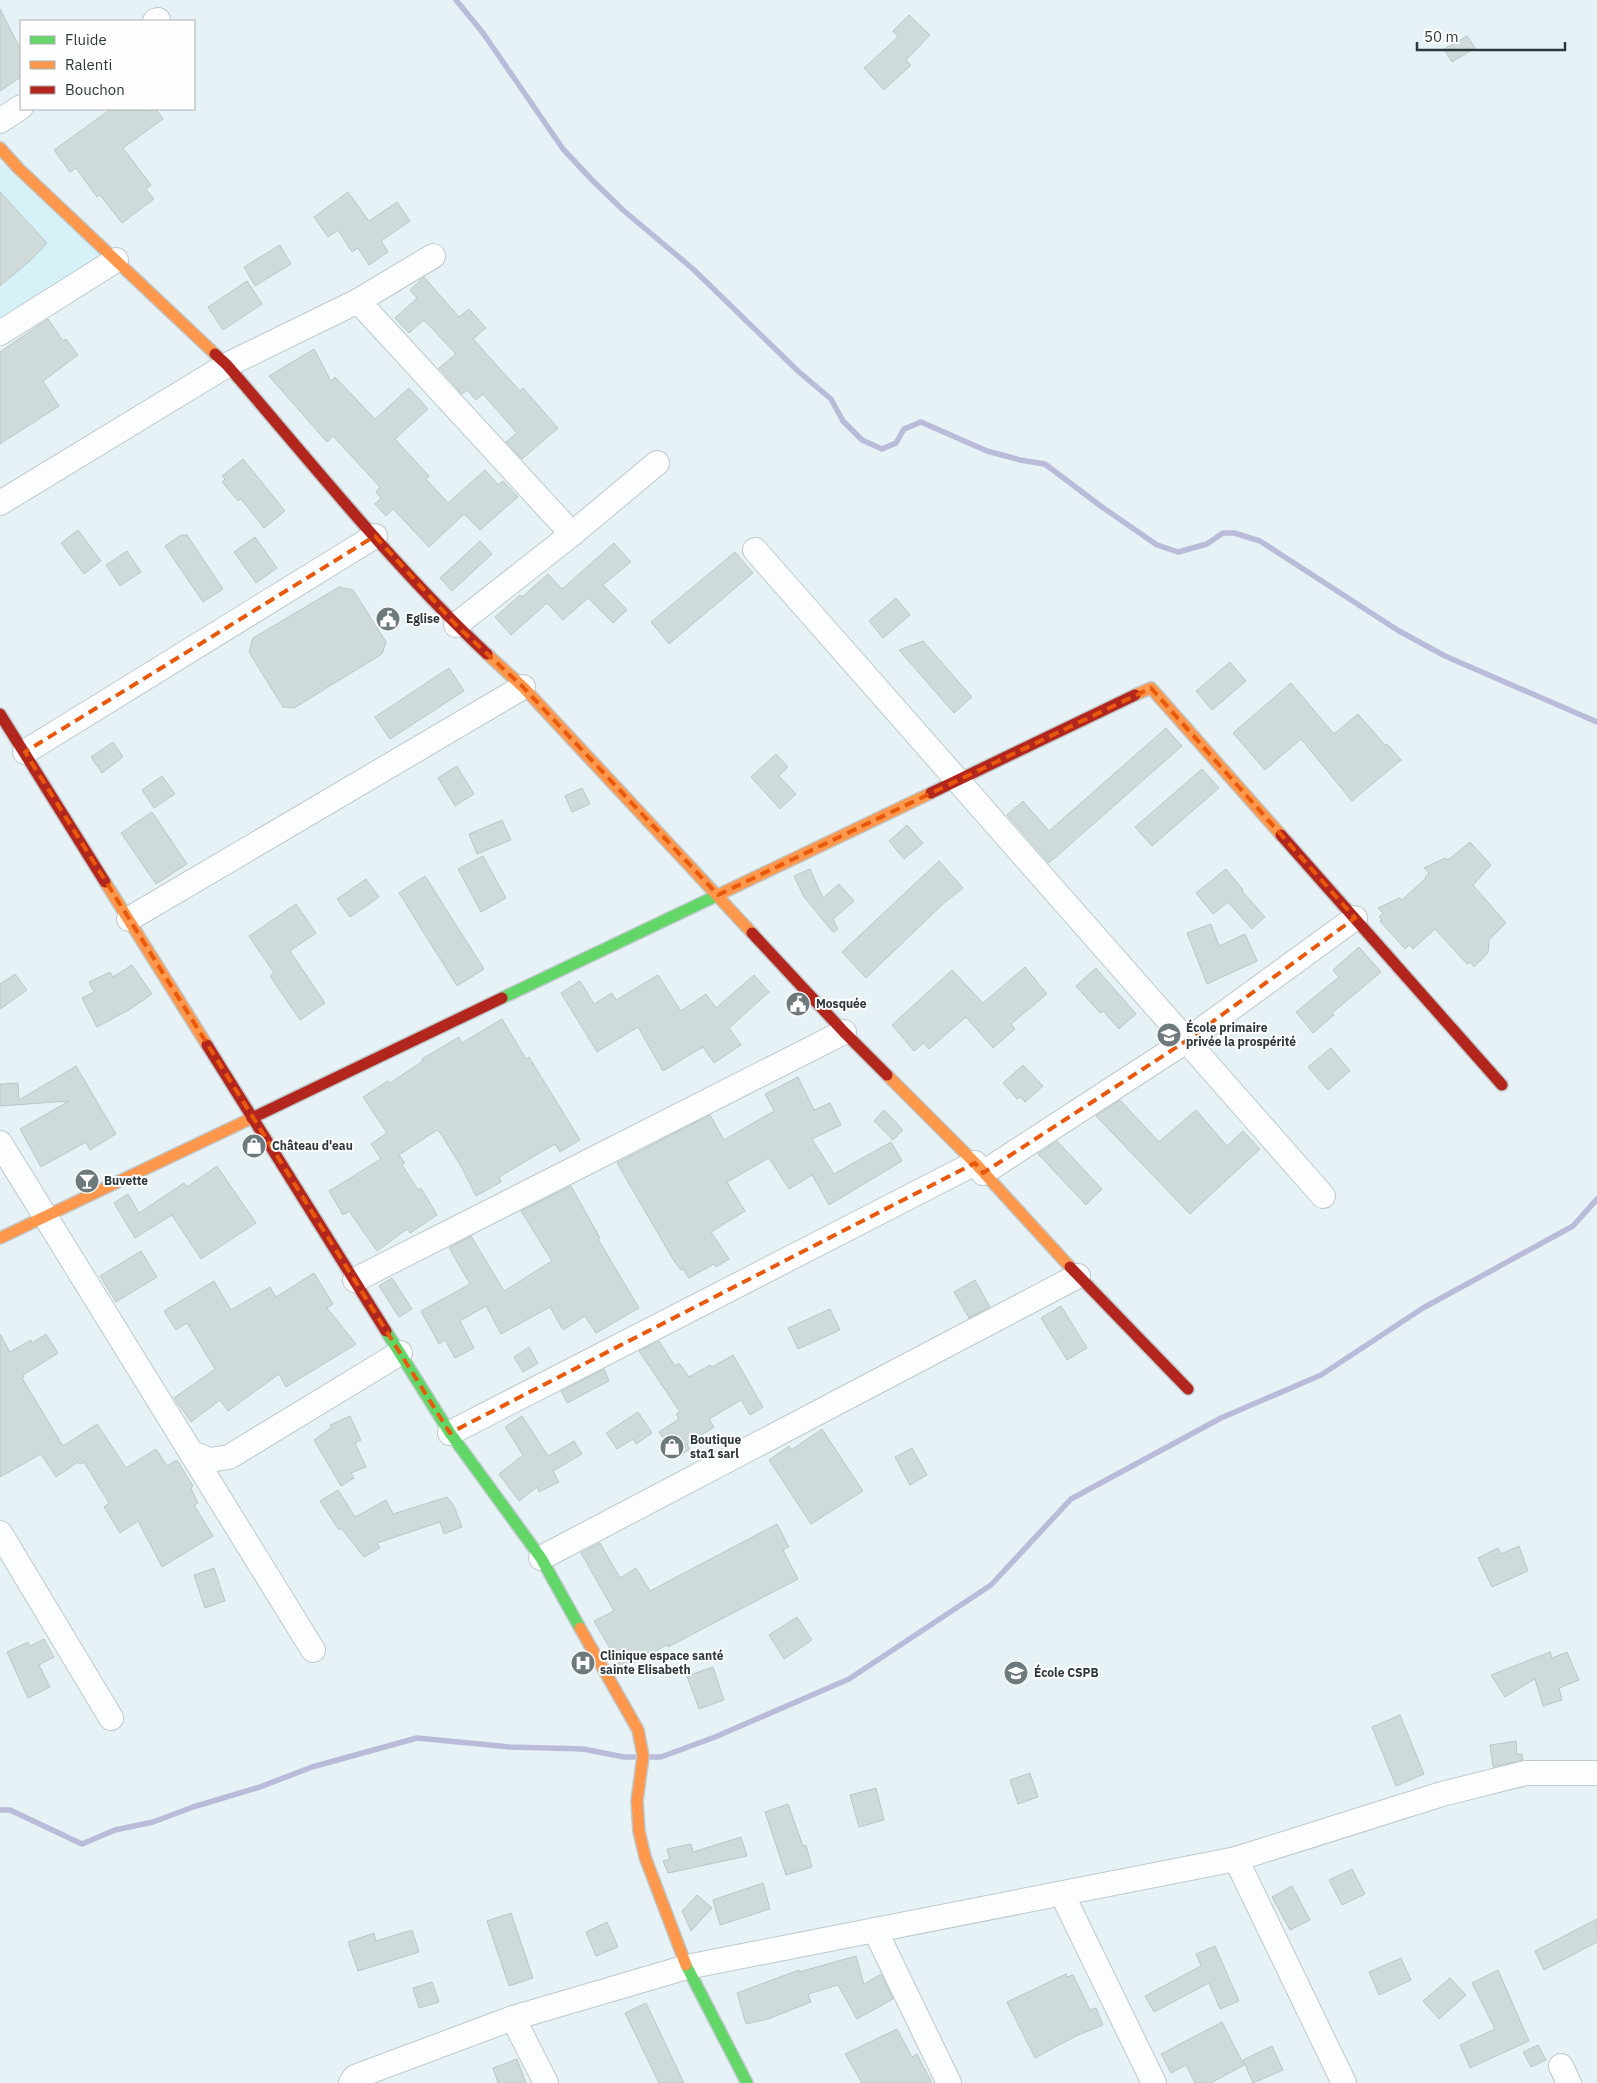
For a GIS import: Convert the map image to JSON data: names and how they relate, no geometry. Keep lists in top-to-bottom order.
{
  "places": {
    "public building": ["Eglise", "Mosquée"],
    "school or university": ["École primaire privée la prospérité", "École CSPB"],
    "shop": ["Château d'eau", "Boutique sta1 sarl"],
    "bar": ["Buvette"],
    "hospital": ["Clinique espace santé sainte Elisabeth"]
  },
  "legend": ["Fluide", "Ralenti", "Bouchon"],
  "scale_bar": "50 m"
}
